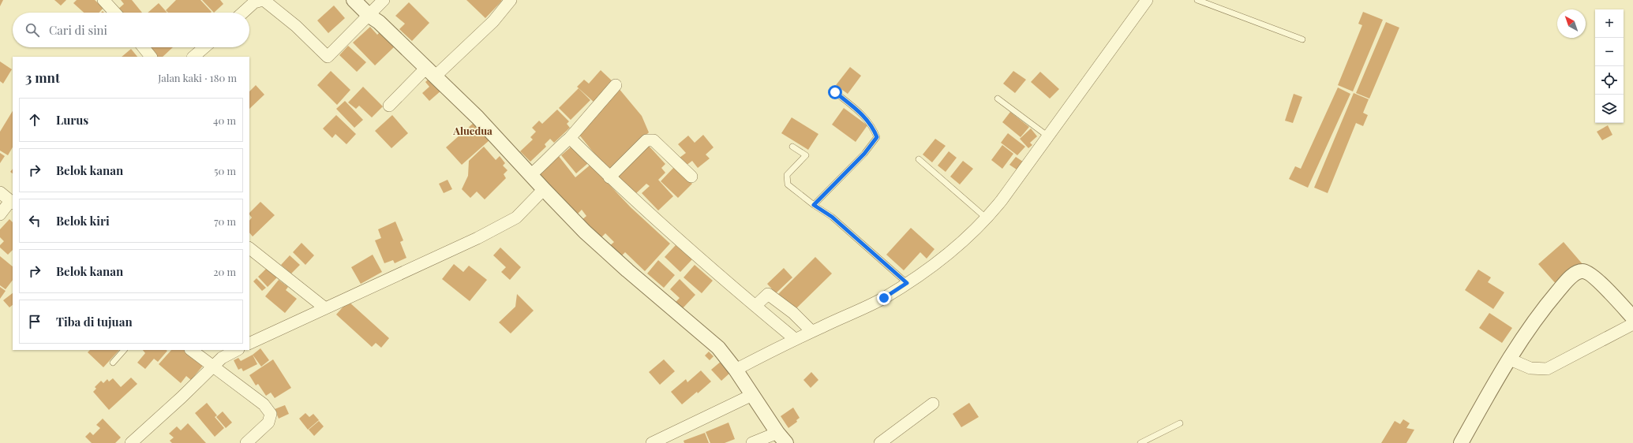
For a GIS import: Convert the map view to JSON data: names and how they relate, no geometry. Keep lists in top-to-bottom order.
{
  "districts": ["Aluedua"],
  "north": "top left",
  "page": {
    "map_buttons": ["+", "−"],
    "search": "Cari di sini",
    "heading": ["3 mnt", "Jalan kaki · 180 m"],
    "list": [
      ["Lurus", "40 m"],
      ["Belok kanan", "50 m"],
      ["Belok kiri", "70 m"],
      ["Belok kanan", "20 m"],
      "Tiba di tujuan"
    ]
  }
}
